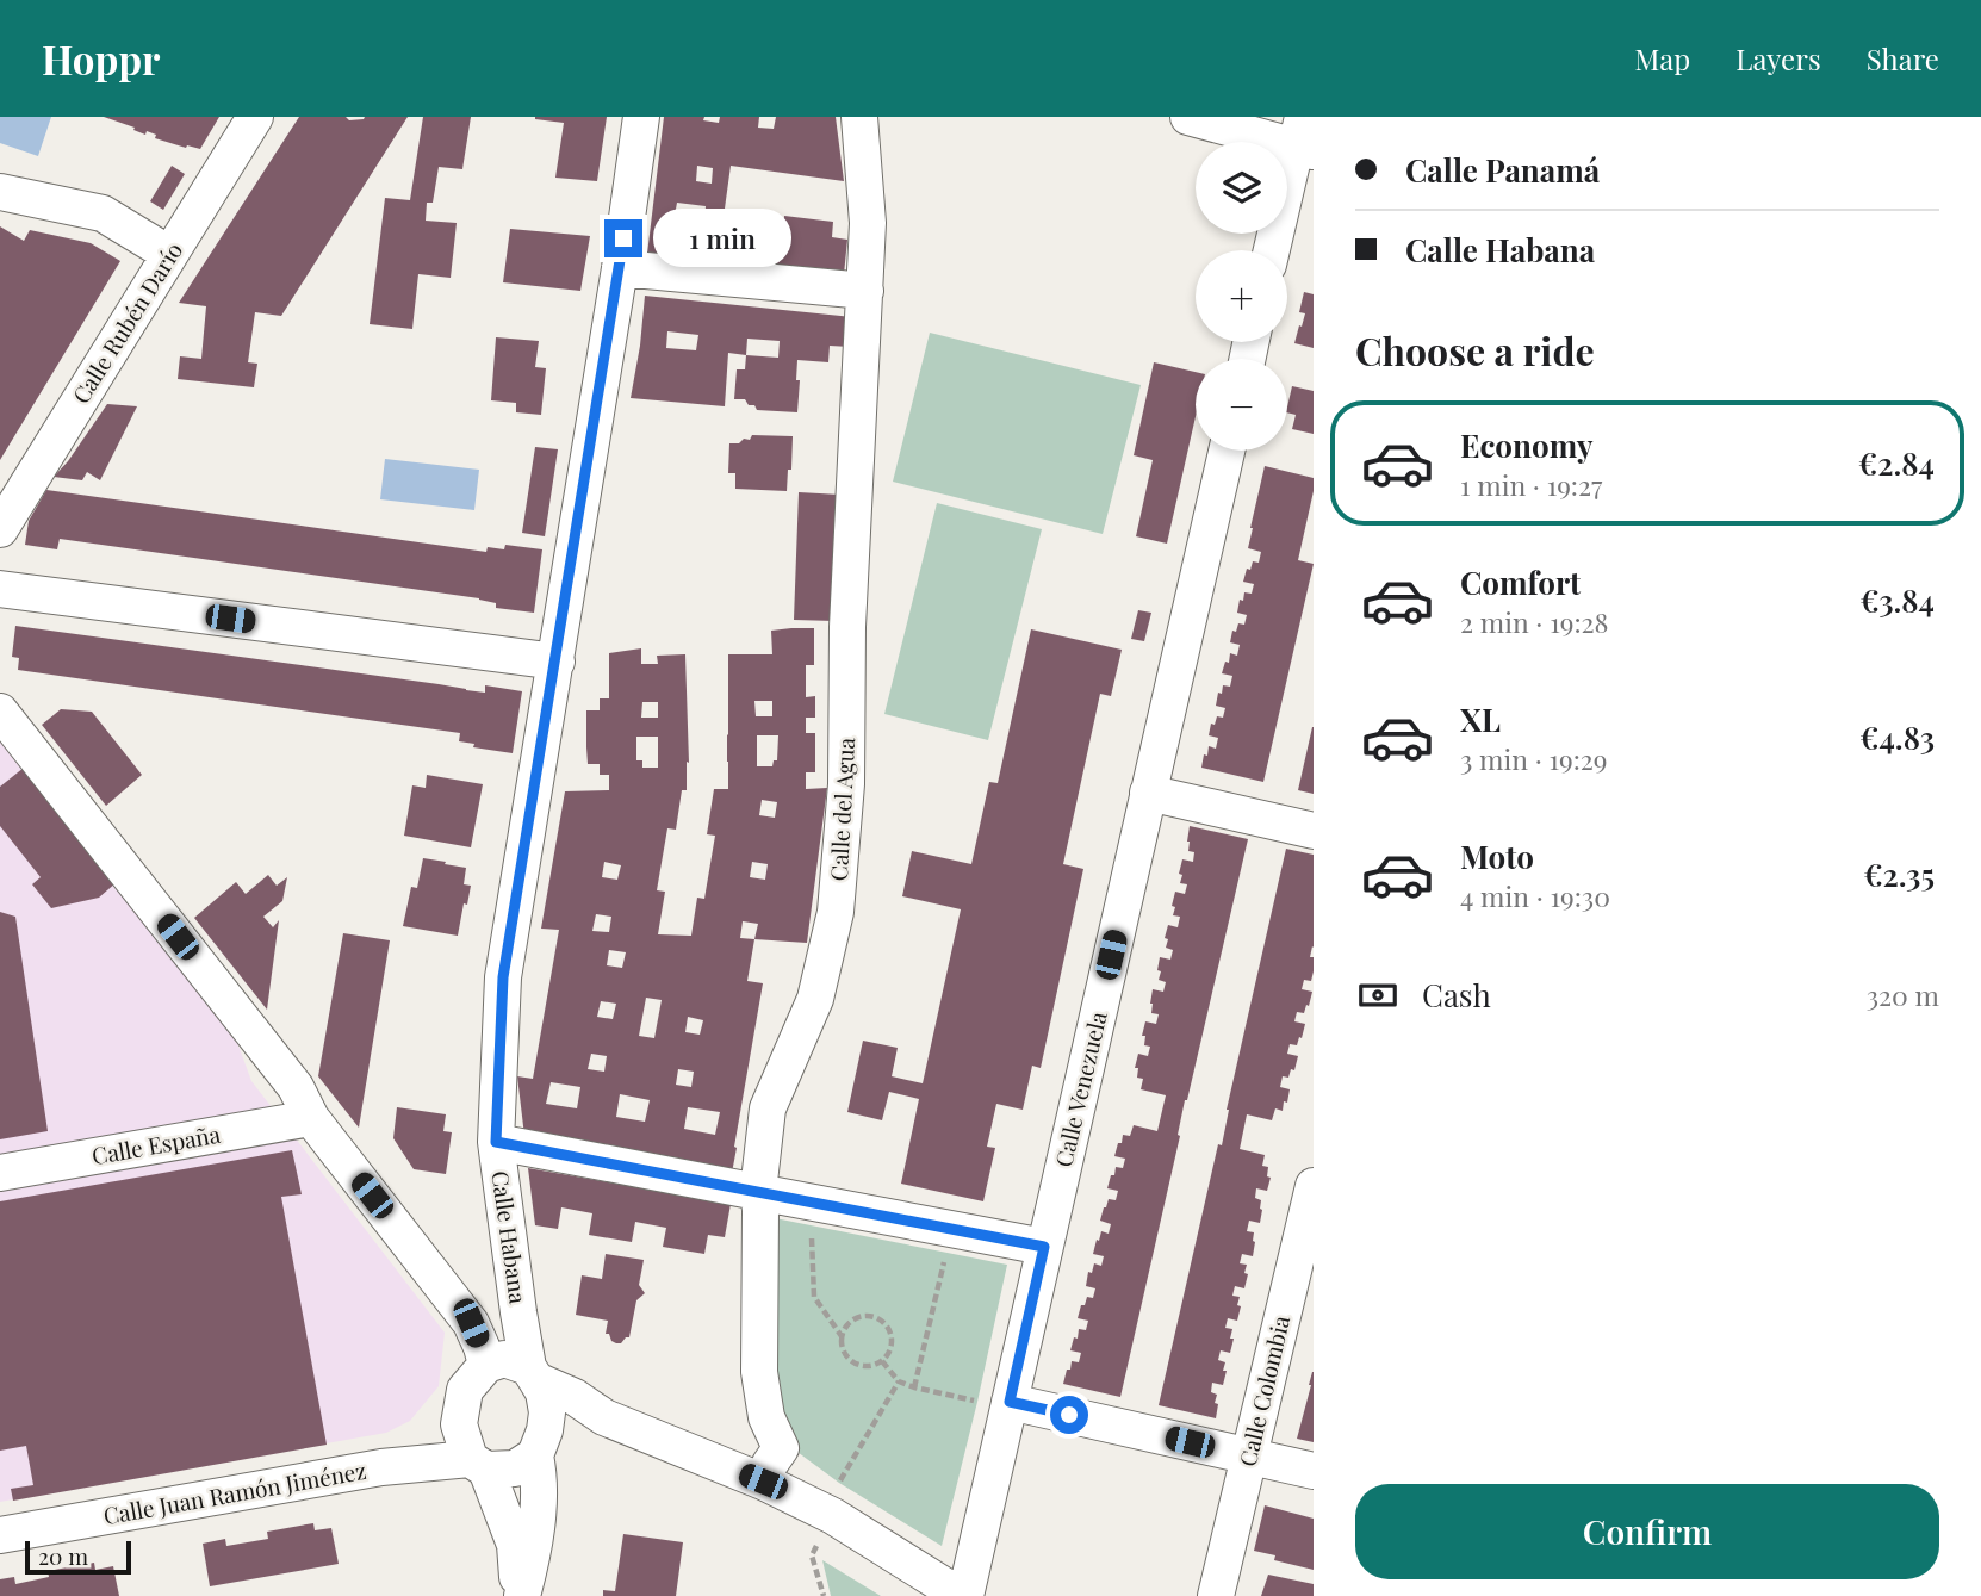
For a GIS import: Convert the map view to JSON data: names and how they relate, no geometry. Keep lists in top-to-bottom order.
{
  "streets": {
    "street": [
      "Calle Rubén Darío",
      "Calle del Agua",
      "Calle Venezuela",
      "Calle España",
      "Calle Habana",
      "Calle Colombia",
      "Calle Juan Ramón Jiménez"
    ]
  },
  "crossings": [
    ["Calle Habana", "Calle Juan Ramón Jiménez"]
  ],
  "scale_bar": "20 m",
  "page": {
    "header": "Hoppr",
    "nav": ["Map", "Layers", "Share"],
    "banner": ["Calle Panamá", "Calle Habana"],
    "map_buttons": ["+", "−"],
    "bubble": "1 min",
    "heading": "Choose a ride",
    "list": [
      {
        "name": "Economy",
        "note": "1 min · 19:27",
        "value": "€2.84"
      },
      {
        "name": "Comfort",
        "note": "2 min · 19:28",
        "value": "€3.84"
      },
      {
        "name": "XL",
        "note": "3 min · 19:29",
        "value": "€4.83"
      },
      {
        "name": "Moto",
        "note": "4 min · 19:30",
        "value": "€2.35"
      }
    ],
    "pay": ["Cash", "320 m"],
    "buttons": "Confirm",
    "scale": "20 m"
  }
}
